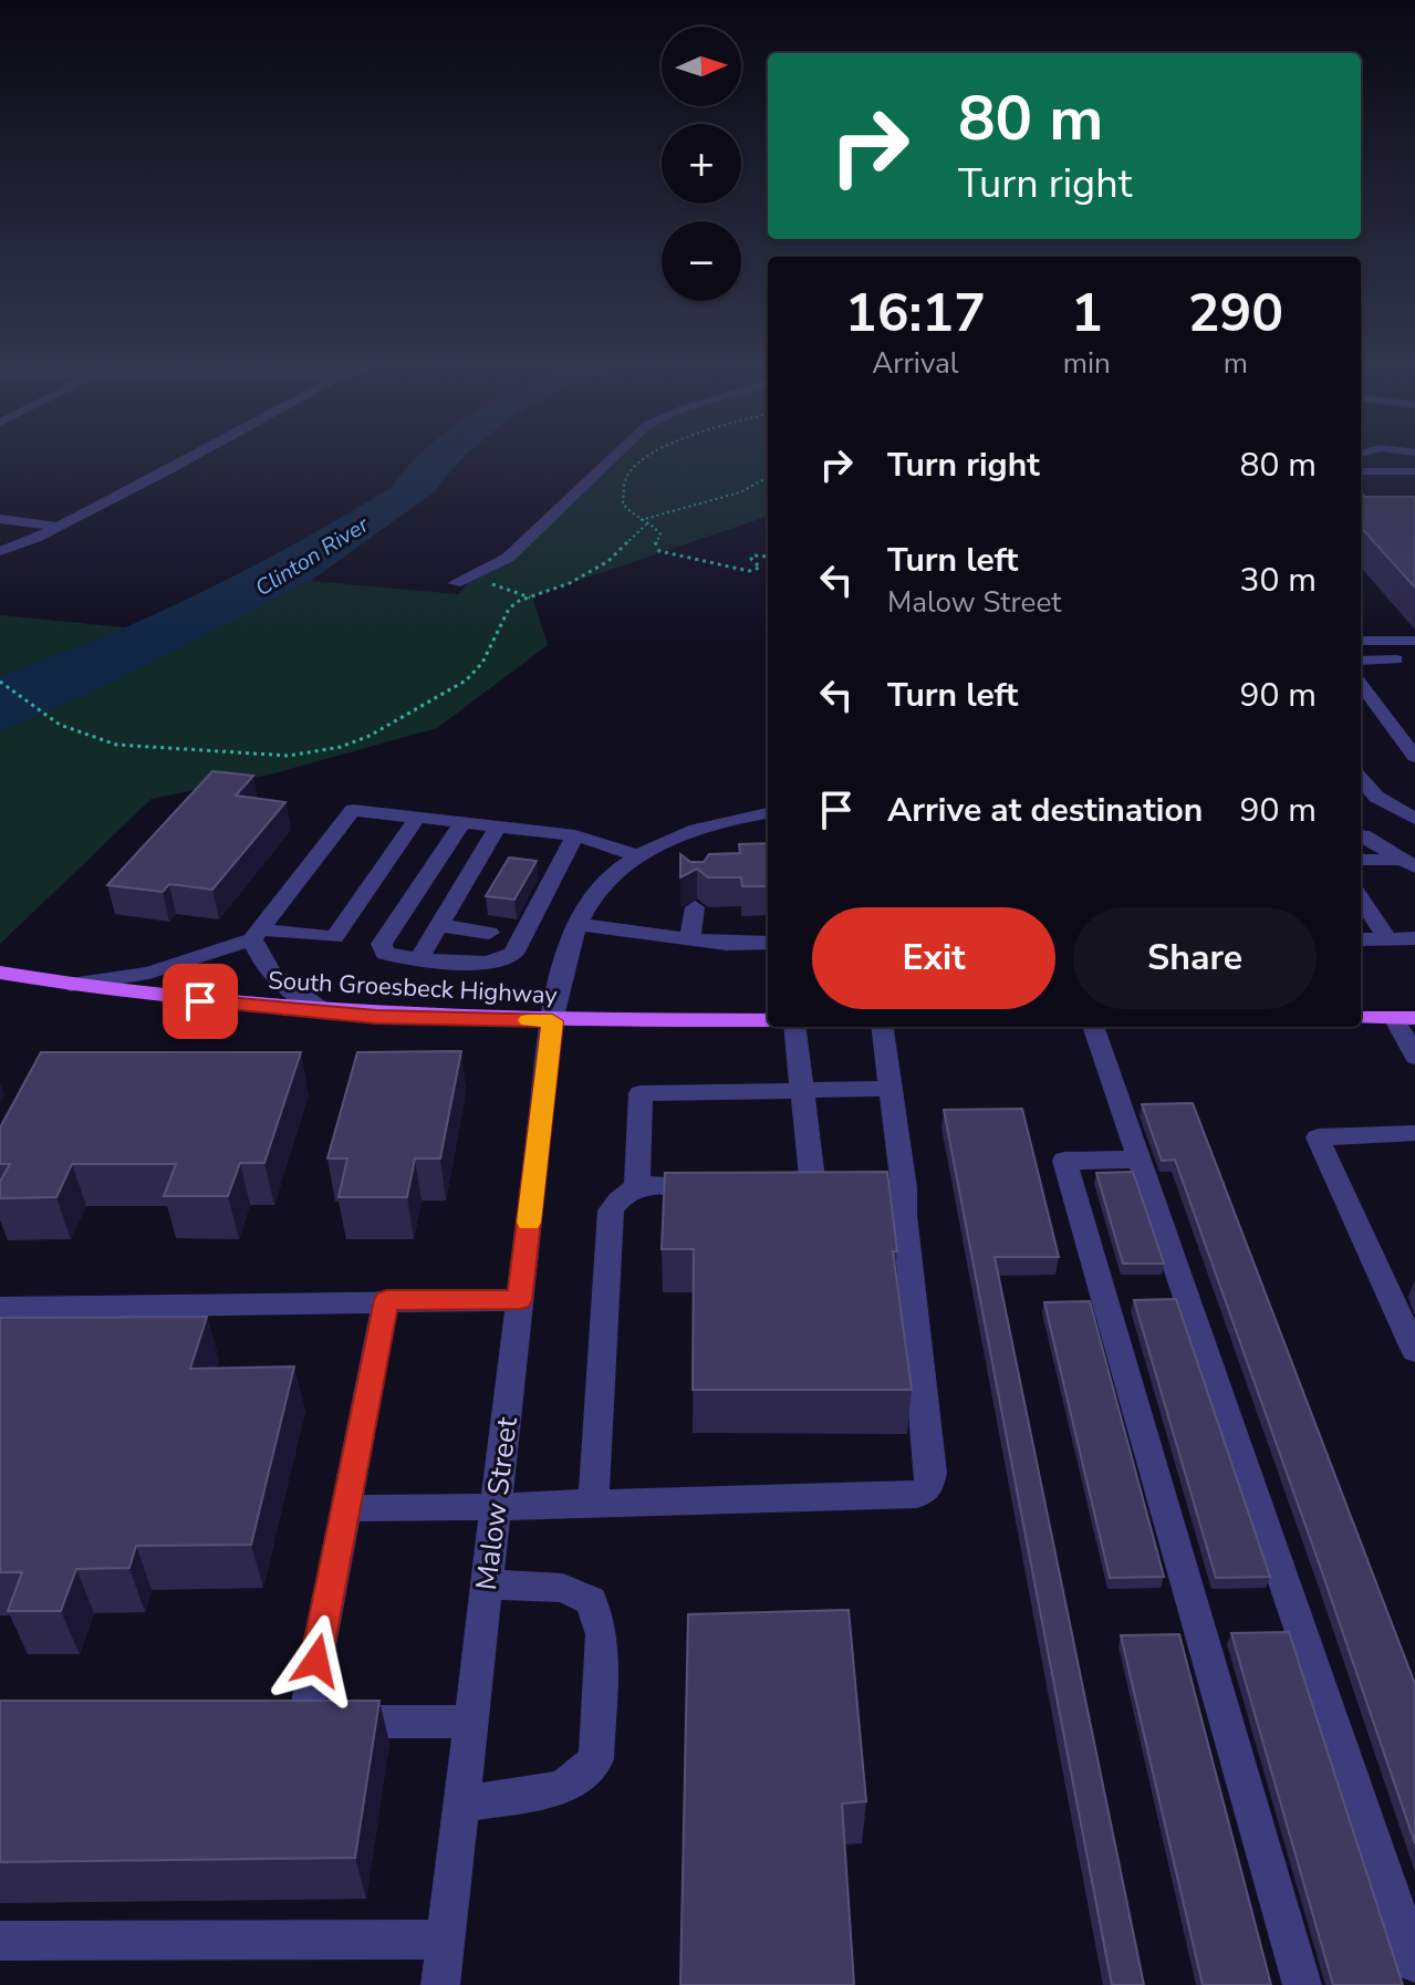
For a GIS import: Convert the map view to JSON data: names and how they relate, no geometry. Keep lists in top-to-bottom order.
{
  "streets": {
    "main road": ["South Groesbeck Highway"],
    "street": ["Malow Street"]
  },
  "crossings": [
    ["South Groesbeck Highway", "Malow Street"]
  ],
  "water": ["Clinton River"],
  "north": "right",
  "page": {
    "map_buttons": ["+", "−"],
    "turn": ["80 m", "Turn right"],
    "eta": [
      "16:17",
      "Arrival",
      "1",
      "min",
      "290",
      "m"
    ],
    "list": [
      {
        "name": "Turn right",
        "value": "80 m"
      },
      {
        "name": "Turn left",
        "note": "Malow Street",
        "value": "30 m"
      },
      {
        "name": "Turn left",
        "value": "90 m"
      },
      {
        "name": "Arrive at destination",
        "value": "90 m"
      }
    ],
    "buttons": ["Exit", "Share"]
  }
}
